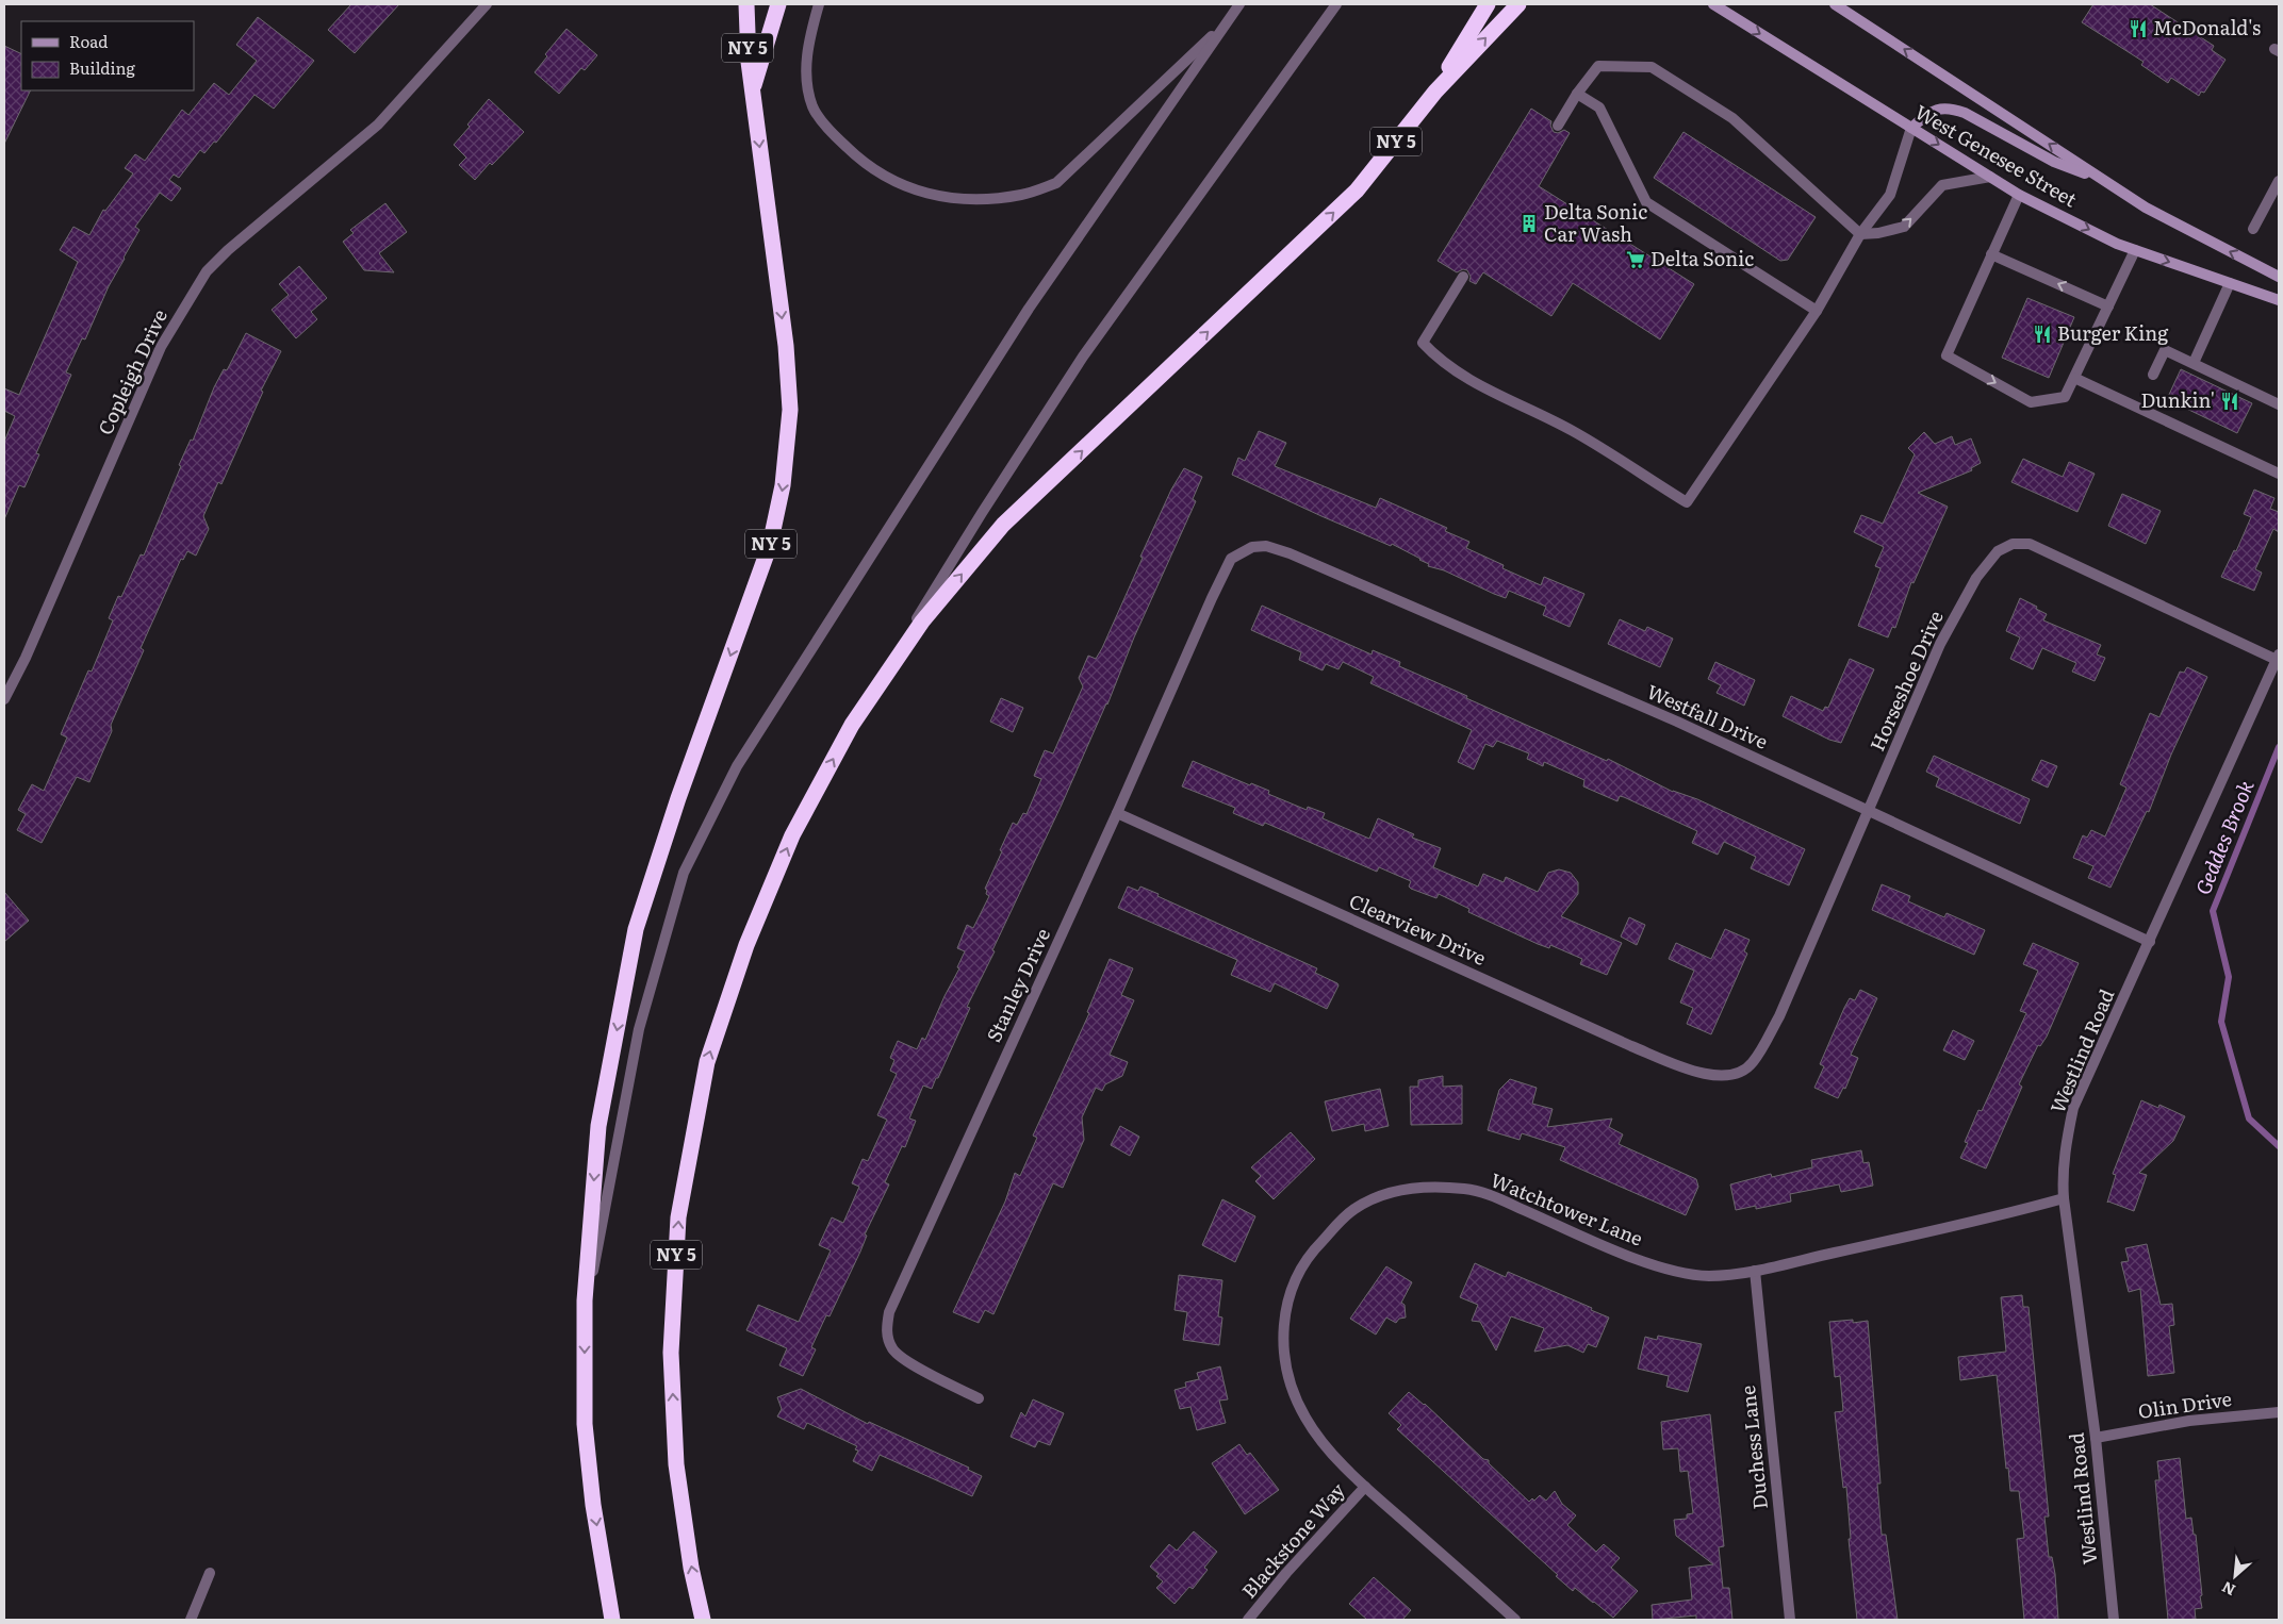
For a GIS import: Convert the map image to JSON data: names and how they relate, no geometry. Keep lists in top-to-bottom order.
{
  "streets": {
    "highway": ["NY 5"],
    "main road": ["West Genesee Street"],
    "street": [
      "Copleigh Drive",
      "Horseshoe Drive",
      "Westfall Drive",
      "Clearview Drive",
      "Stanley Drive",
      "Westlind Road",
      "Watchtower Lane",
      "Olin Drive",
      "Duchess Lane",
      "Blackstone Way"
    ]
  },
  "crossings": [
    ["Horseshoe Drive", "Westfall Drive"],
    ["Horseshoe Drive", "Clearview Drive"],
    ["Horseshoe Drive", "Westlind Road"],
    ["Westfall Drive", "Stanley Drive"],
    ["Westfall Drive", "Westlind Road"],
    ["Clearview Drive", "Stanley Drive"],
    ["Westlind Road", "Watchtower Lane"],
    ["Westlind Road", "Olin Drive"],
    ["Watchtower Lane", "Duchess Lane"],
    ["Watchtower Lane", "Blackstone Way"]
  ],
  "water": ["Geddes Brook"],
  "places": {
    "restaurant": ["McDonald's", "Burger King", "Dunkin'"],
    "building": ["Delta Sonic Car Wash"],
    "supermarket": ["Delta Sonic"]
  },
  "legend": ["Road", "Building"],
  "north": "bottom left"
}
